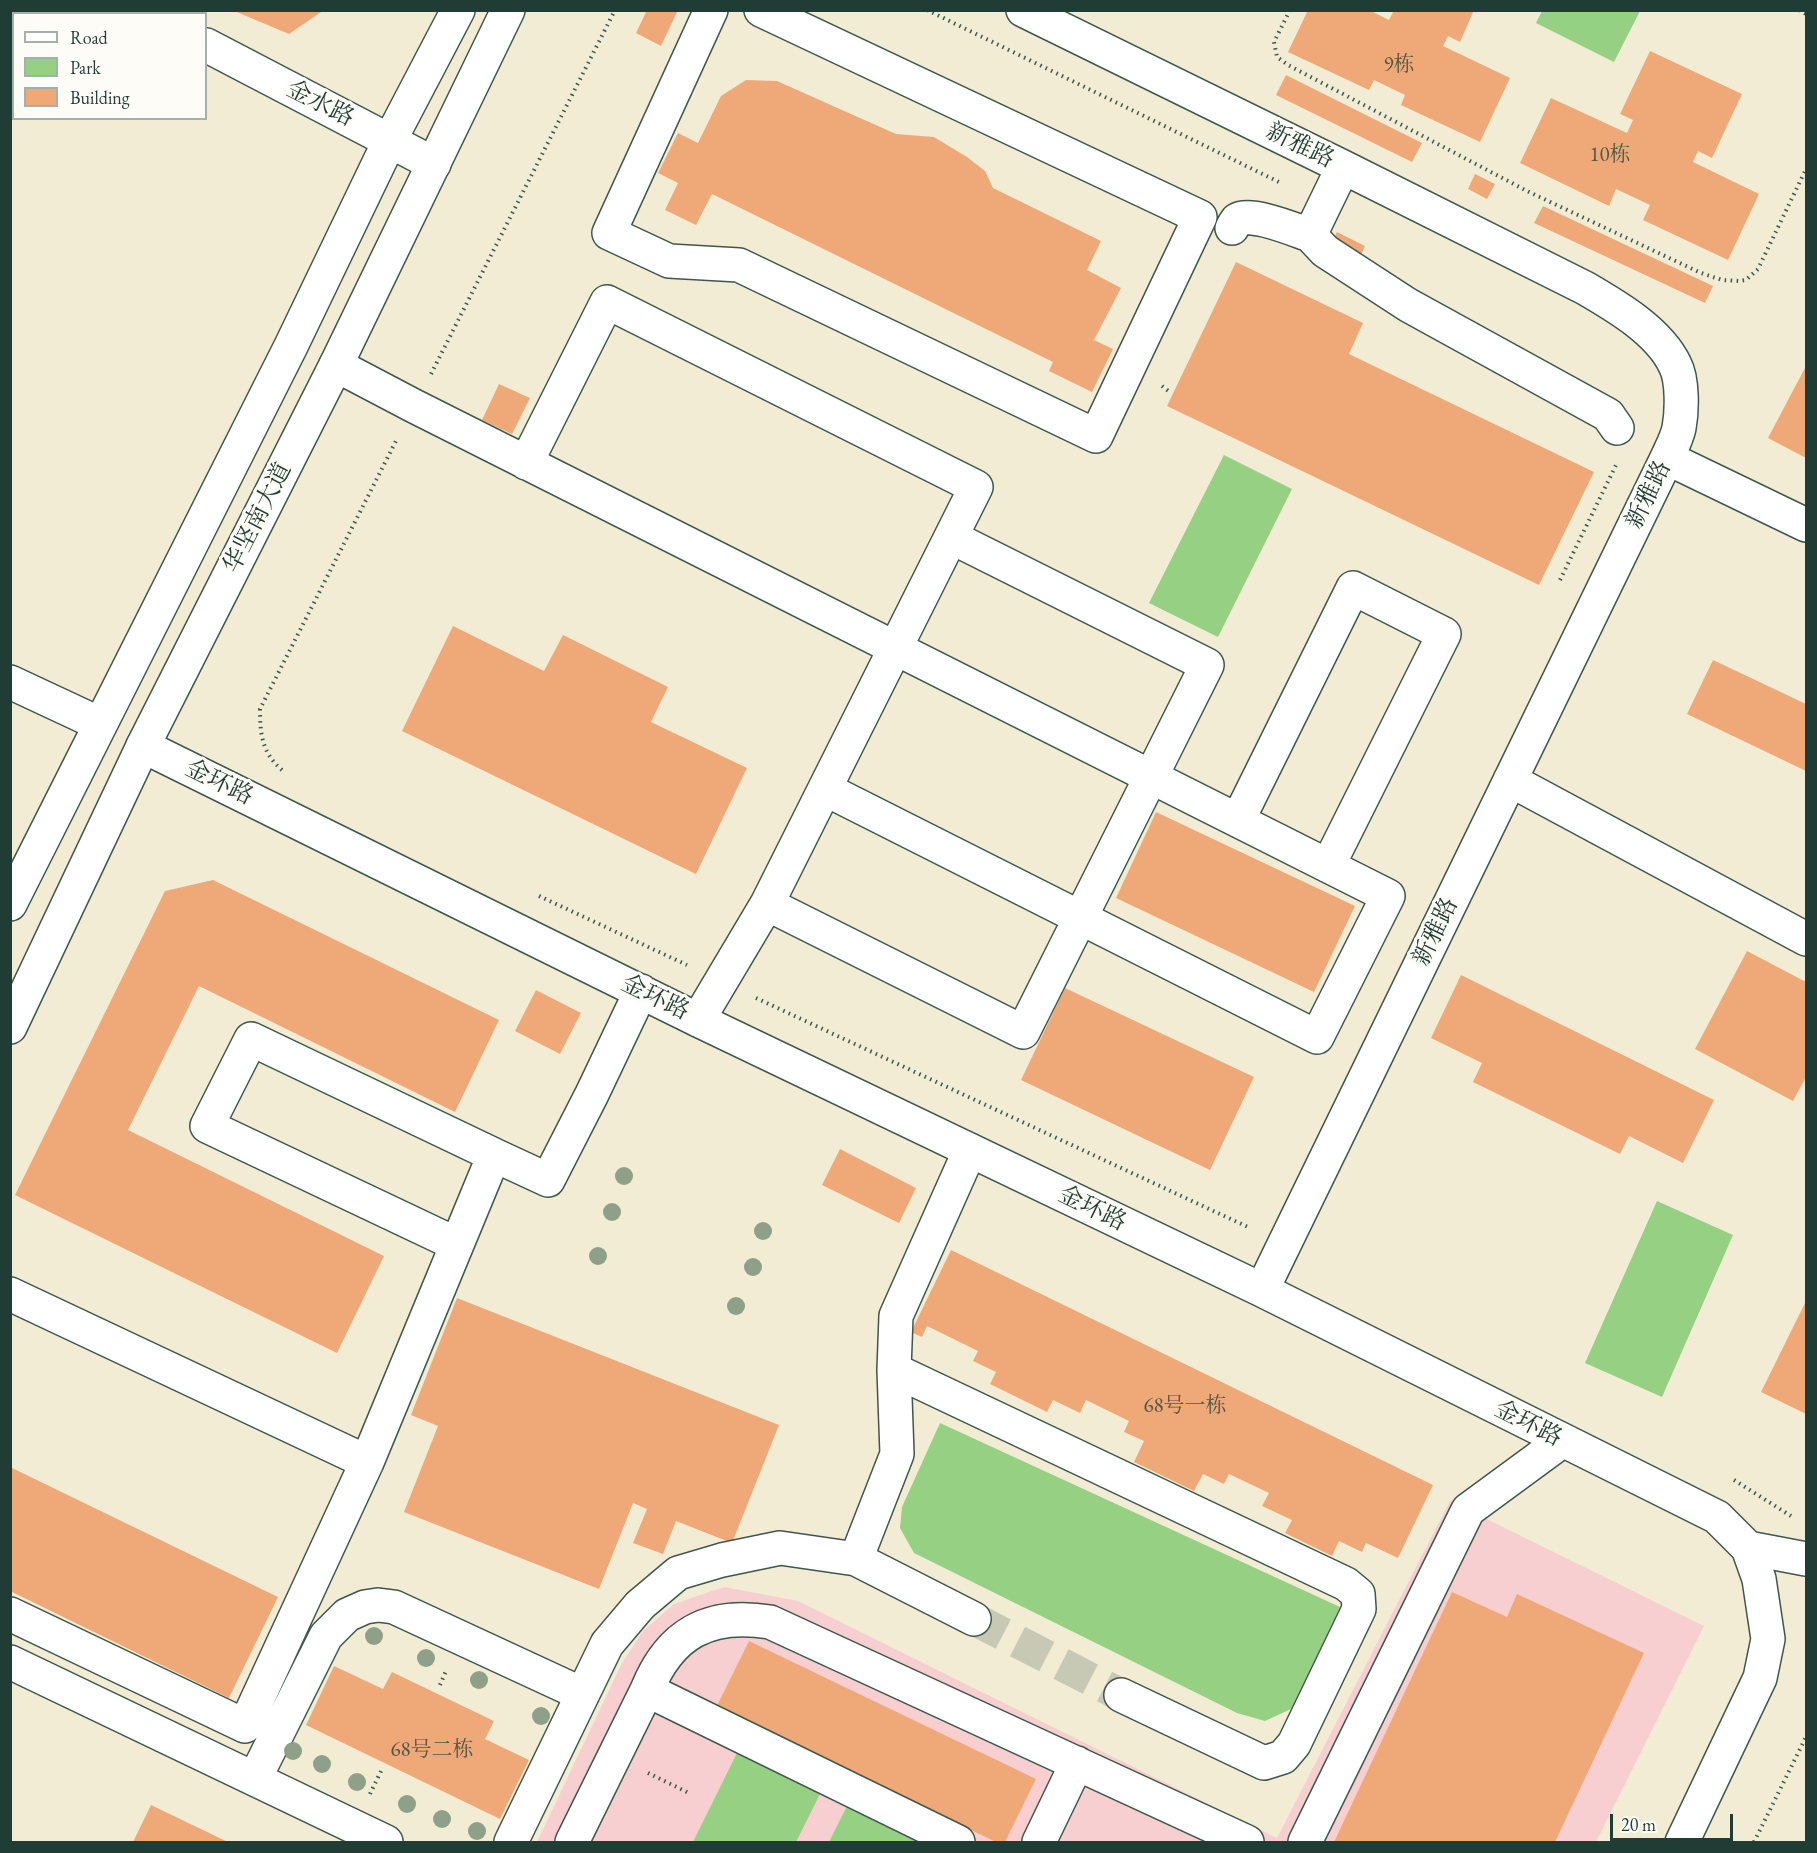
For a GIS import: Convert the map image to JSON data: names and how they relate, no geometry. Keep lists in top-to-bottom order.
{
  "streets": {
    "street": [
      "金水路",
      "新雅路",
      "华坚南大道",
      "金环路"
    ]
  },
  "crossings": [
    ["金水路", "华坚南大道"],
    ["新雅路", "金环路"],
    ["华坚南大道", "金环路"]
  ],
  "house_numbers": [
    "9栋",
    "10栋",
    "68号一栋",
    "68号二栋"
  ],
  "legend": ["Road", "Park", "Building"],
  "scale_bar": "20 m"
}
